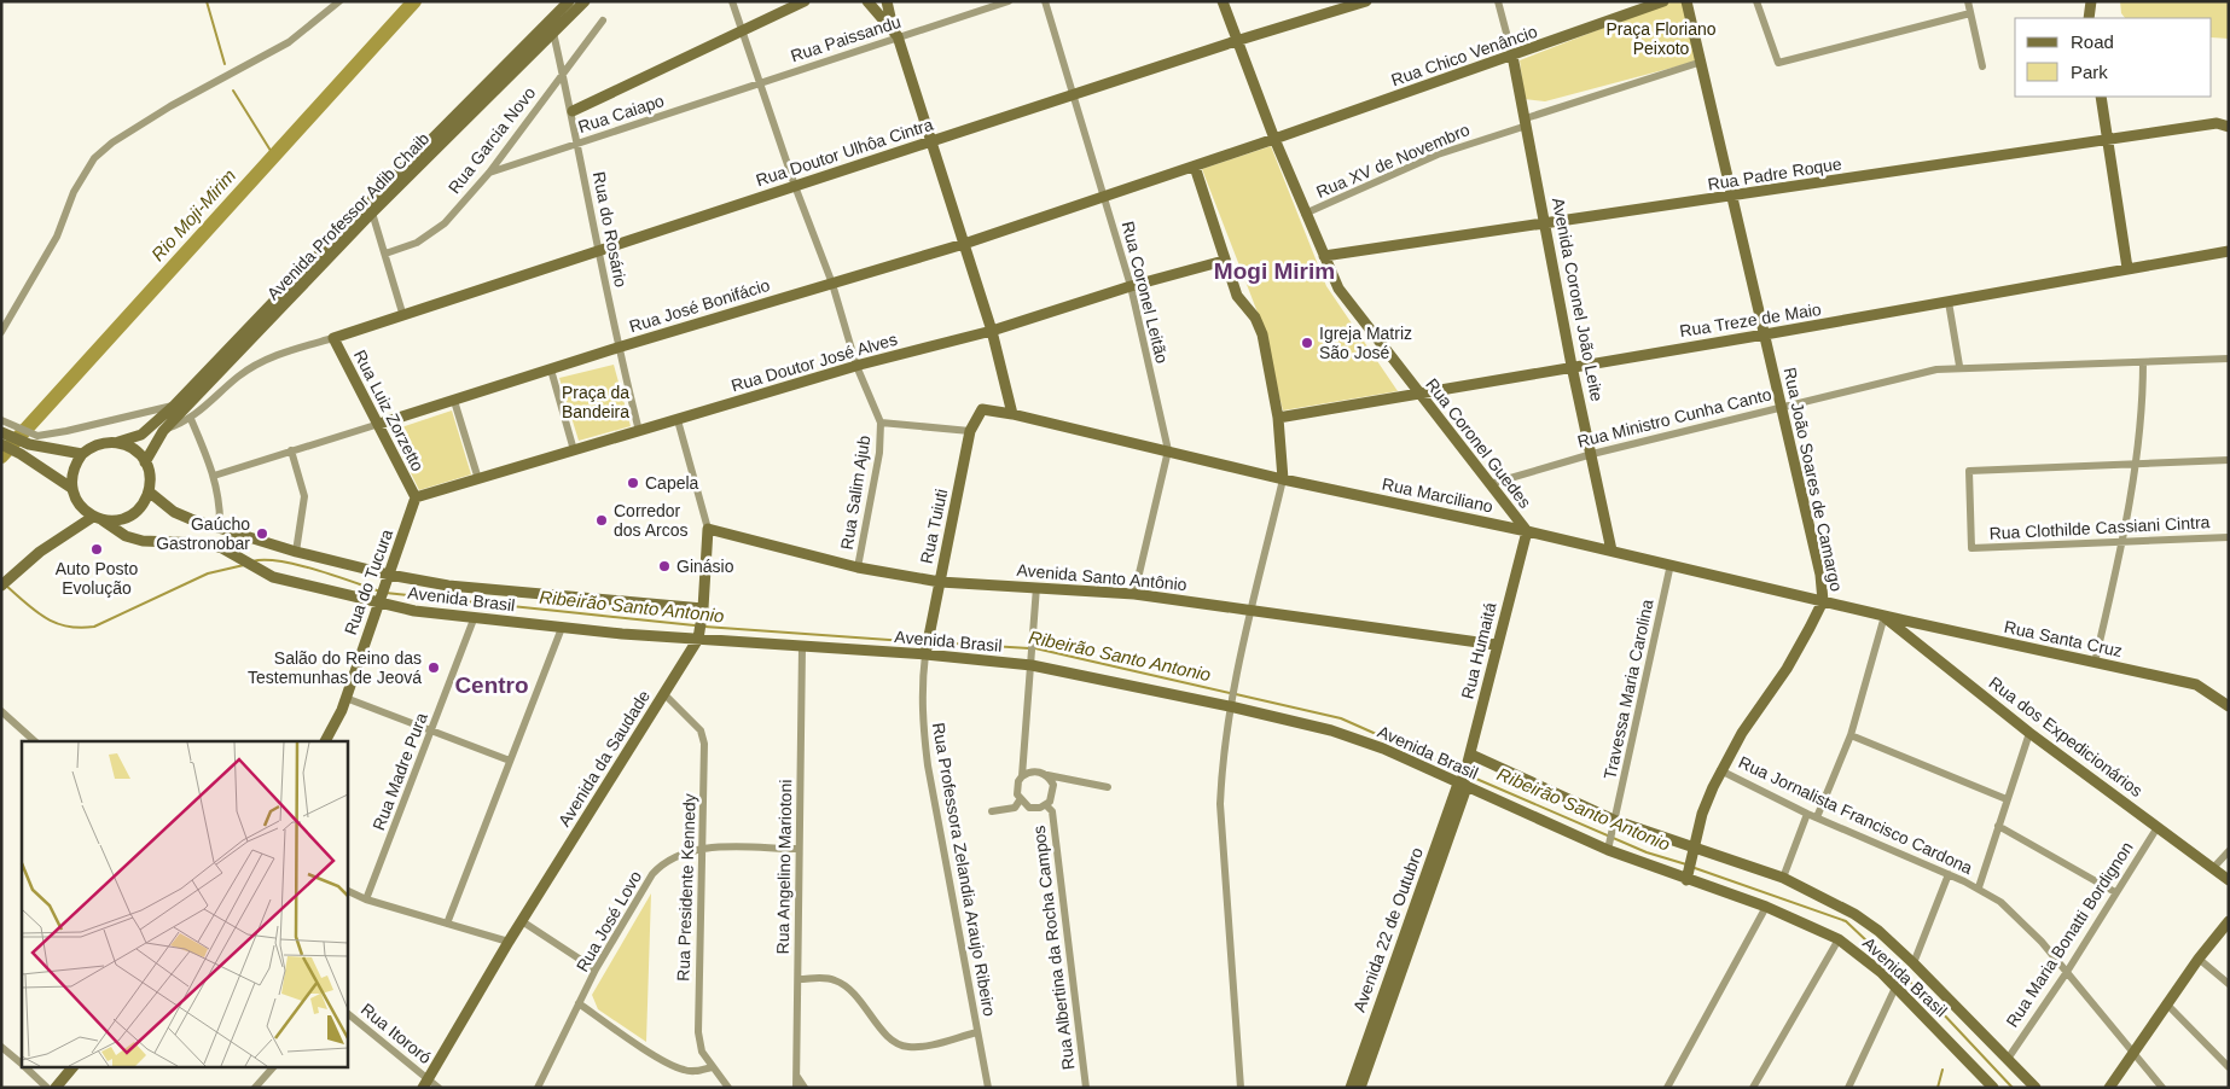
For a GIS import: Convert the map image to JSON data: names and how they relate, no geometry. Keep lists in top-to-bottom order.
{
  "streets": {
    "street": [
      "Rua Paissandu",
      "Rua Chico Venâncio",
      "Rua Caiapo",
      "Rua Garcia Novo",
      "Rua Doutor Ulhôa Cintra",
      "Rua XV de Novembro",
      "Rua Padre Roque",
      "Avenida Professor Adib Chaib",
      "Rua do Rosário",
      "Rua Coronel Leitão",
      "Avenida Coronel João Leite",
      "Rua José Bonifácio",
      "Rua Treze de Maio",
      "Rua Doutor José Alves",
      "Rua Luiz Zorzetto",
      "Rua Ministro Cunha Canto",
      "Rua Coronel Guedes",
      "Rua João Soares de Camargo",
      "Rua Salim Ajub",
      "Rua Marciliano",
      "Rua Tuiuti",
      "Rua Clothilde Cassiani Cintra",
      "Avenida Santo Antônio",
      "Rua do Tucura",
      "Avenida Brasil",
      "Rua Santa Cruz",
      "Rua Humaitá",
      "Travessa Maria Carolina",
      "Rua dos Expedicionários",
      "Avenida da Saudade",
      "Rua Madre Pura",
      "Rua Jornalista Francisco Cardona",
      "Rua Angelino Mariotoni",
      "Rua Professora Zelandia Araujo Ribeiro",
      "Rua Presidente Kennedy",
      "Rua José Lovo",
      "Avenida 22 de Outubro",
      "Rua Maria Bonatti Bordignon",
      "Rua Albertina da Rocha Campos",
      "Rua Itororó"
    ]
  },
  "crossings": [
    ["Rua Paissandu", "Rua Caiapo"],
    ["Rua Chico Venâncio", "Avenida Coronel João Leite"],
    ["Rua Chico Venâncio", "Rua José Bonifácio"],
    ["Rua Chico Venâncio", "Rua Coronel Guedes"],
    ["Rua Caiapo", "Rua Garcia Novo"],
    ["Rua Caiapo", "Rua do Rosário"],
    ["Rua Garcia Novo", "Rua do Rosário"],
    ["Rua Doutor Ulhôa Cintra", "Rua do Rosário"],
    ["Rua Doutor Ulhôa Cintra", "Rua Coronel Leitão"],
    ["Rua Doutor Ulhôa Cintra", "Rua Luiz Zorzetto"],
    ["Rua Doutor Ulhôa Cintra", "Rua Coronel Guedes"],
    ["Rua XV de Novembro", "Avenida Coronel João Leite"],
    ["Rua XV de Novembro", "Rua Coronel Guedes"],
    ["Rua Padre Roque", "Avenida Coronel João Leite"],
    ["Rua Padre Roque", "Rua Coronel Guedes"],
    ["Rua Padre Roque", "Rua João Soares de Camargo"],
    ["Avenida Professor Adib Chaib", "Rua do Rosário"],
    ["Avenida Professor Adib Chaib", "Avenida Brasil"],
    ["Rua do Rosário", "Rua José Bonifácio"],
    ["Rua do Rosário", "Rua Doutor José Alves"],
    ["Rua Coronel Leitão", "Rua José Bonifácio"],
    ["Rua Coronel Leitão", "Rua Doutor José Alves"],
    ["Rua Coronel Leitão", "Rua Marciliano"],
    ["Rua Coronel Leitão", "Avenida Santo Antônio"],
    ["Avenida Coronel João Leite", "Rua Treze de Maio"],
    ["Avenida Coronel João Leite", "Rua Ministro Cunha Canto"],
    ["Avenida Coronel João Leite", "Rua Marciliano"],
    ["Rua José Bonifácio", "Rua Luiz Zorzetto"],
    ["Rua Treze de Maio", "Rua Coronel Guedes"],
    ["Rua Treze de Maio", "Rua João Soares de Camargo"],
    ["Rua Doutor José Alves", "Rua Luiz Zorzetto"],
    ["Rua Doutor José Alves", "Rua do Tucura"],
    ["Rua Doutor José Alves", "Avenida da Saudade"],
    ["Rua Luiz Zorzetto", "Rua do Tucura"],
    ["Rua Ministro Cunha Canto", "Rua Coronel Guedes"],
    ["Rua Ministro Cunha Canto", "Rua João Soares de Camargo"],
    ["Rua Coronel Guedes", "Rua Marciliano"],
    ["Rua Coronel Guedes", "Rua Humaitá"],
    ["Rua João Soares de Camargo", "Rua Marciliano"],
    ["Rua João Soares de Camargo", "Avenida Brasil"],
    ["Rua João Soares de Camargo", "Rua Jornalista Francisco Cardona"],
    ["Rua Salim Ajub", "Avenida Santo Antônio"],
    ["Rua Marciliano", "Rua Tuiuti"],
    ["Rua Marciliano", "Rua Santa Cruz"],
    ["Rua Marciliano", "Rua Humaitá"],
    ["Rua Marciliano", "Travessa Maria Carolina"],
    ["Rua Marciliano", "Rua dos Expedicionários"],
    ["Rua Tuiuti", "Avenida Santo Antônio"],
    ["Rua Tuiuti", "Avenida Brasil"],
    ["Rua Tuiuti", "Rua Professora Zelandia Araujo Ribeiro"],
    ["Avenida Santo Antônio", "Rua Humaitá"],
    ["Avenida Santo Antônio", "Avenida da Saudade"],
    ["Rua do Tucura", "Avenida Brasil"],
    ["Avenida Brasil", "Rua Humaitá"],
    ["Avenida Brasil", "Travessa Maria Carolina"],
    ["Avenida Brasil", "Avenida da Saudade"],
    ["Avenida Brasil", "Rua Madre Pura"],
    ["Avenida Brasil", "Rua Angelino Mariotoni"],
    ["Avenida Brasil", "Rua Professora Zelandia Araujo Ribeiro"],
    ["Avenida Brasil", "Avenida 22 de Outubro"],
    ["Avenida Brasil", "Rua Maria Bonatti Bordignon"],
    ["Rua Santa Cruz", "Rua dos Expedicionários"],
    ["Rua Humaitá", "Avenida 22 de Outubro"],
    ["Rua dos Expedicionários", "Rua Maria Bonatti Bordignon"],
    ["Avenida da Saudade", "Rua Presidente Kennedy"],
    ["Avenida da Saudade", "Rua Itororó"],
    ["Rua Jornalista Francisco Cardona", "Rua Maria Bonatti Bordignon"],
    ["Rua Angelino Mariotoni", "Rua José Lovo"],
    ["Rua Presidente Kennedy", "Rua José Lovo"]
  ],
  "districts": ["Mogi Mirim", "Centro"],
  "water": ["Rio Moji-Mirim", "Ribeirão Santo Antonio"],
  "parks": ["Praça Floriano Peixoto", "Praça da Bandeira"],
  "places": [
    "Igreja Matriz São José",
    "Capela",
    "Corredor dos Arcos",
    "Gaúcho Gastronobar",
    "Auto Posto Evolução",
    "Ginásio",
    "Salão do Reino das Testemunhas de Jeová"
  ],
  "legend": ["Road", "Park"]
}
